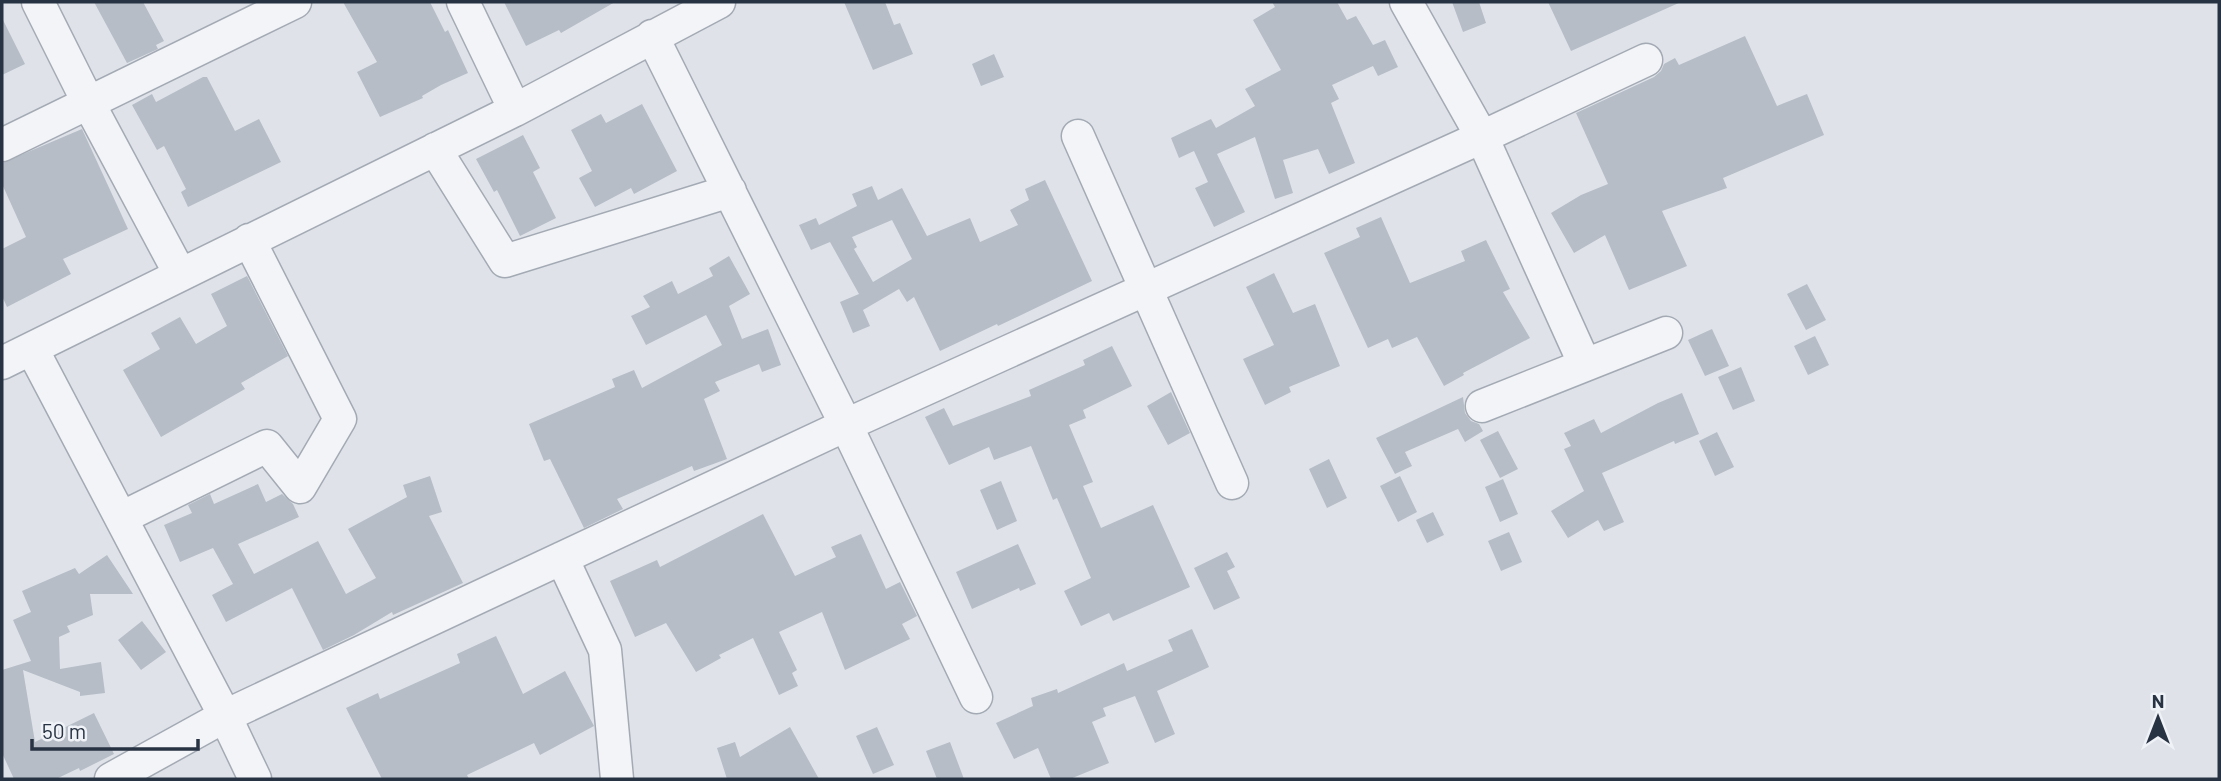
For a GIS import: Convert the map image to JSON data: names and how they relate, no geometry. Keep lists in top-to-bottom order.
{
  "scale_bar": "50 m",
  "north": "top"
}
